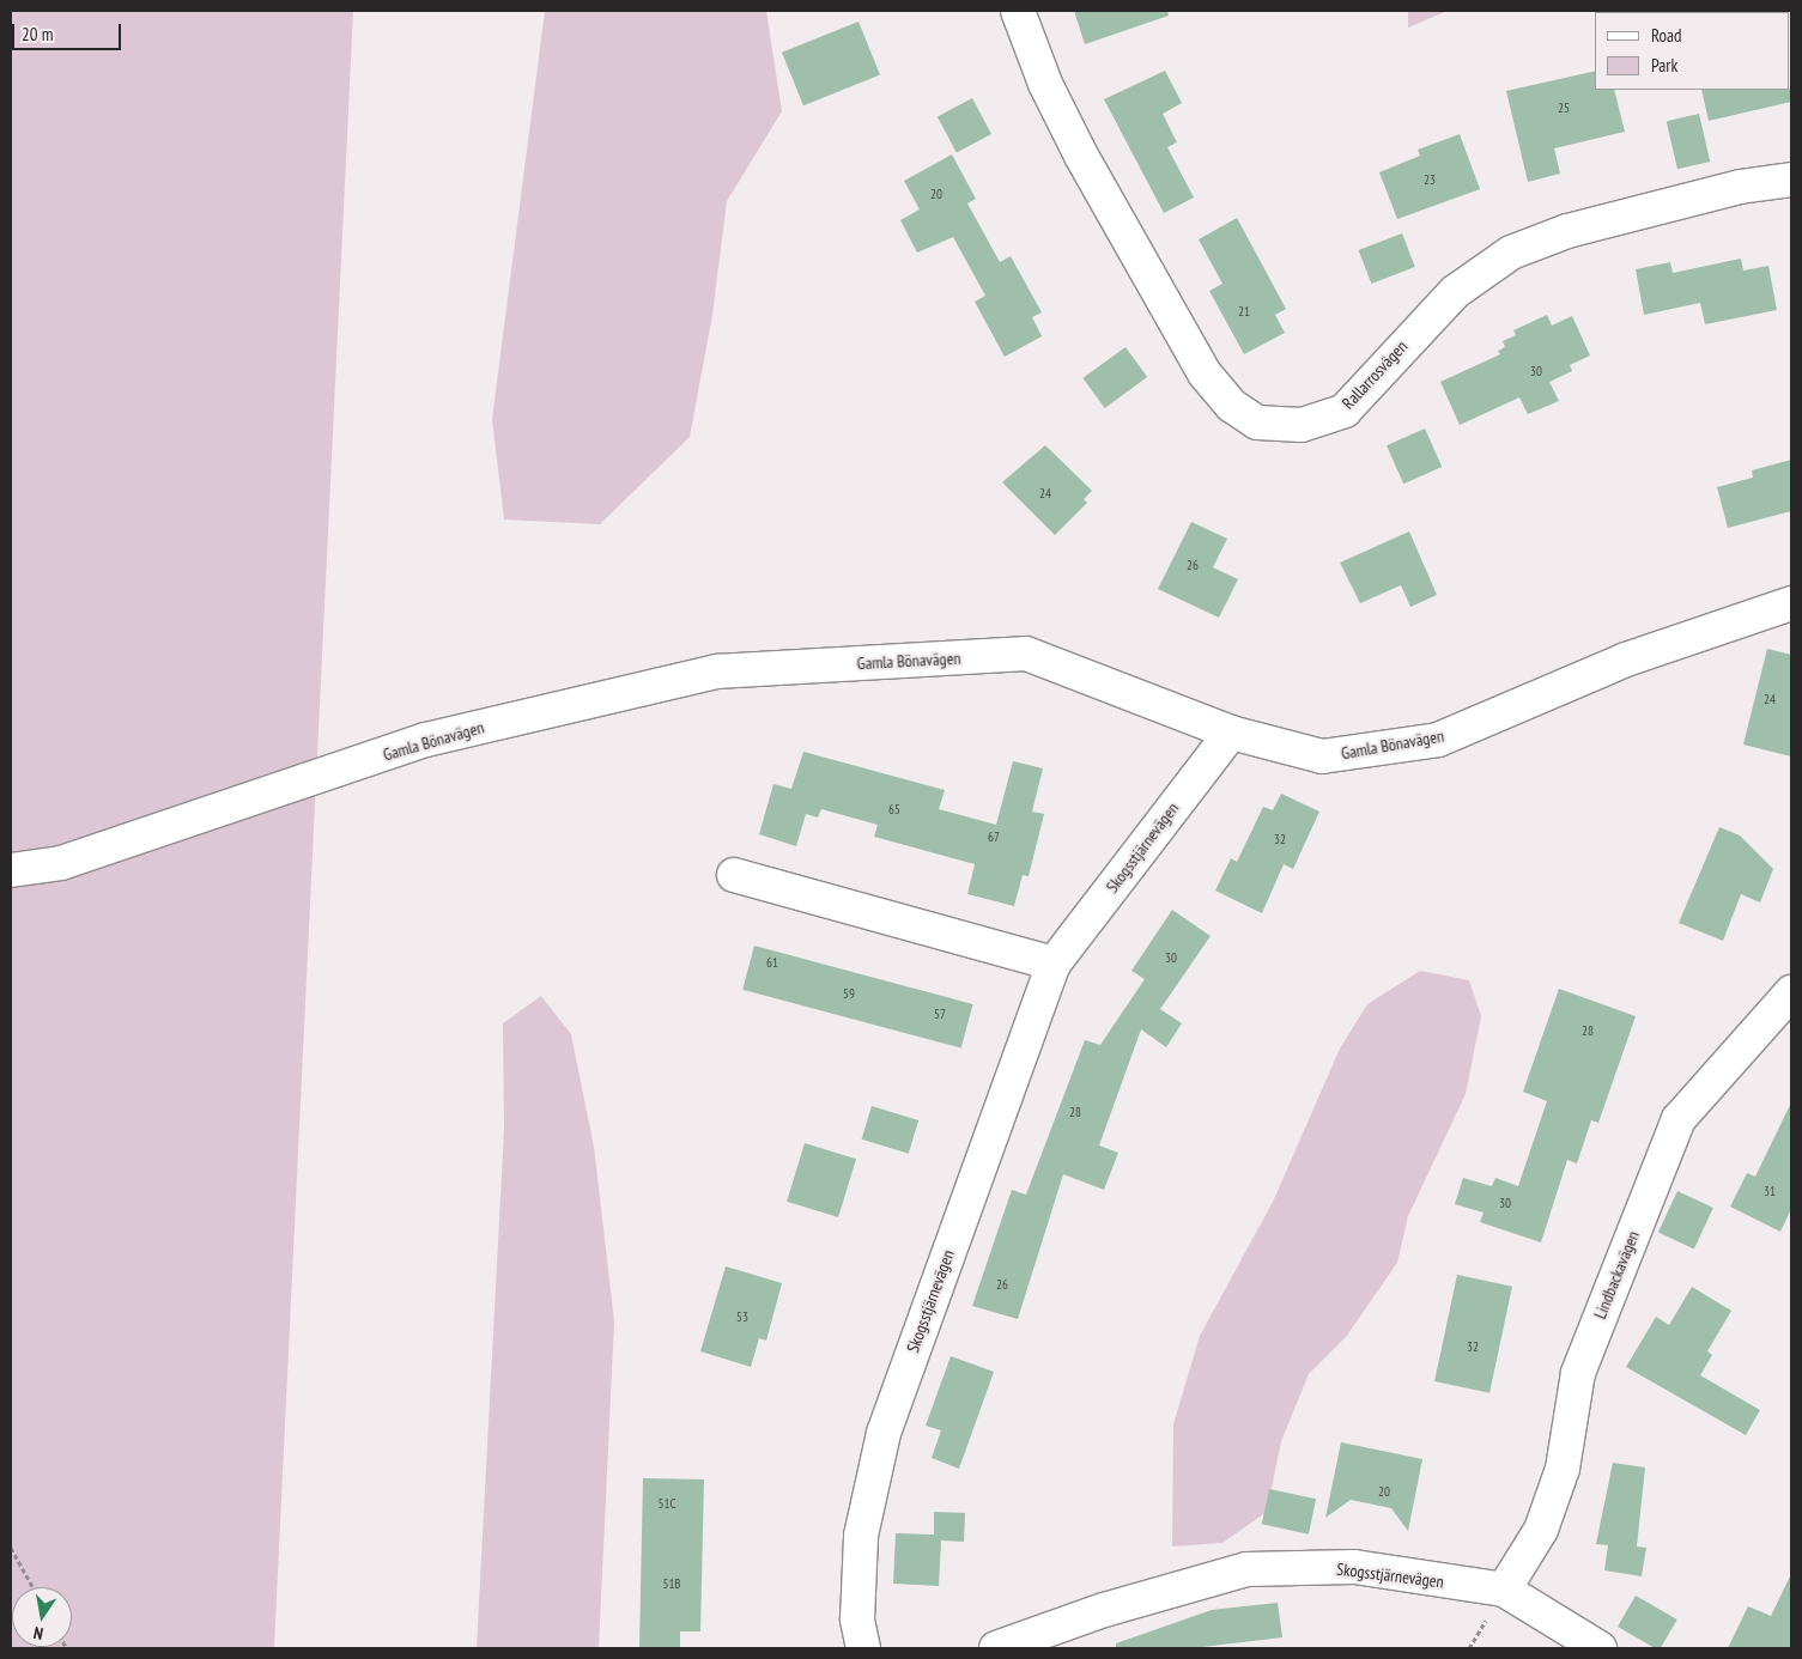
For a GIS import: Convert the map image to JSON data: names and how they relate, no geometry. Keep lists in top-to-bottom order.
{
  "streets": {
    "street": [
      "Rallarrosvägen",
      "Gamla Bönavägen",
      "Skogsstjärnevägen",
      "Lindbackavägen"
    ]
  },
  "crossings": [
    ["Gamla Bönavägen", "Skogsstjärnevägen"],
    ["Skogsstjärnevägen", "Lindbackavägen"]
  ],
  "house_numbers": [
    "25",
    "23",
    "20",
    "21",
    "30",
    "24",
    "26",
    "24",
    "65",
    "67",
    "32",
    "30",
    "61",
    "59",
    "57",
    "28",
    "28",
    "31",
    "30",
    "26",
    "53",
    "32",
    "20",
    "51C",
    "51B"
  ],
  "legend": ["Road", "Park"],
  "scale_bar": "20 m",
  "north": "bottom"
}
